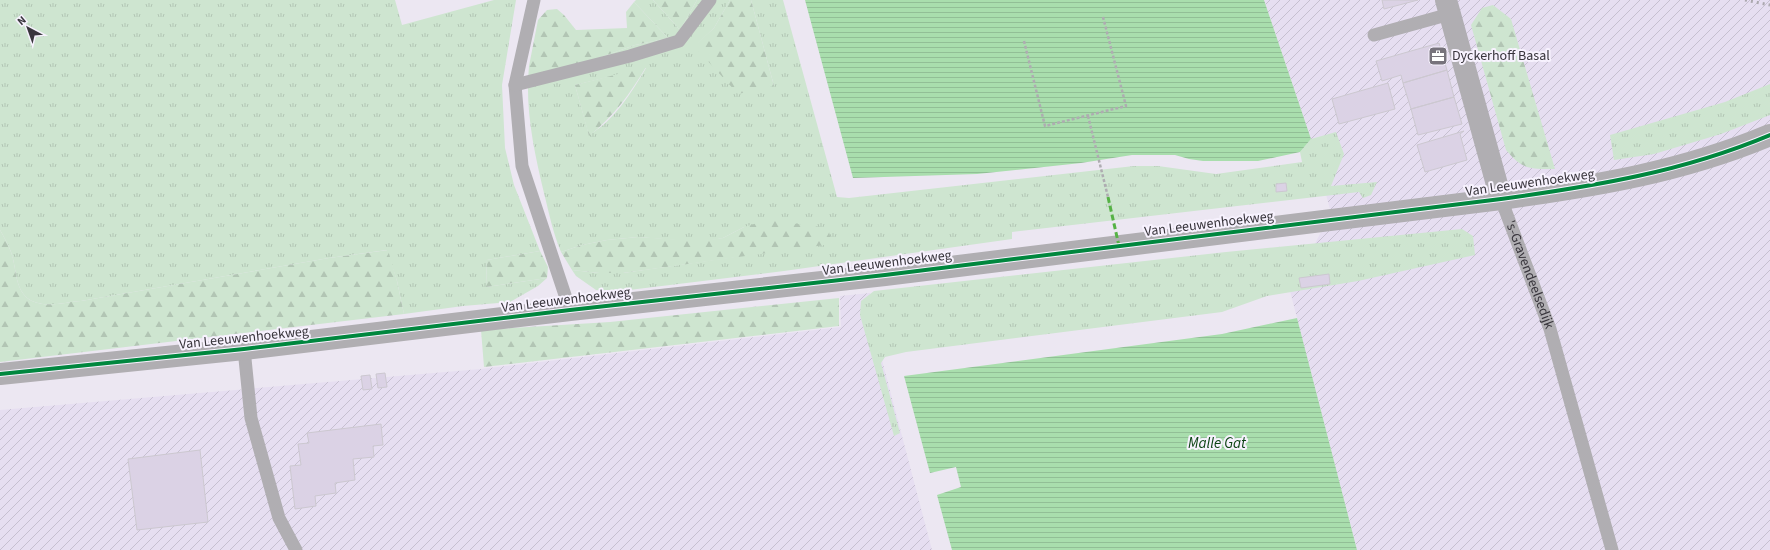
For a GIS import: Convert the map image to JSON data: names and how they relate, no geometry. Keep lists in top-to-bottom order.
{
  "streets": {
    "street": ["Van Leeuwenhoekweg", "'s-Gravendeelsedijk"]
  },
  "crossings": [
    ["Van Leeuwenhoekweg", "'s-Gravendeelsedijk"]
  ],
  "water": ["Malle Gat"],
  "places": {
    "office": ["Dyckerhoff Basal"]
  },
  "north": "top left"
}
